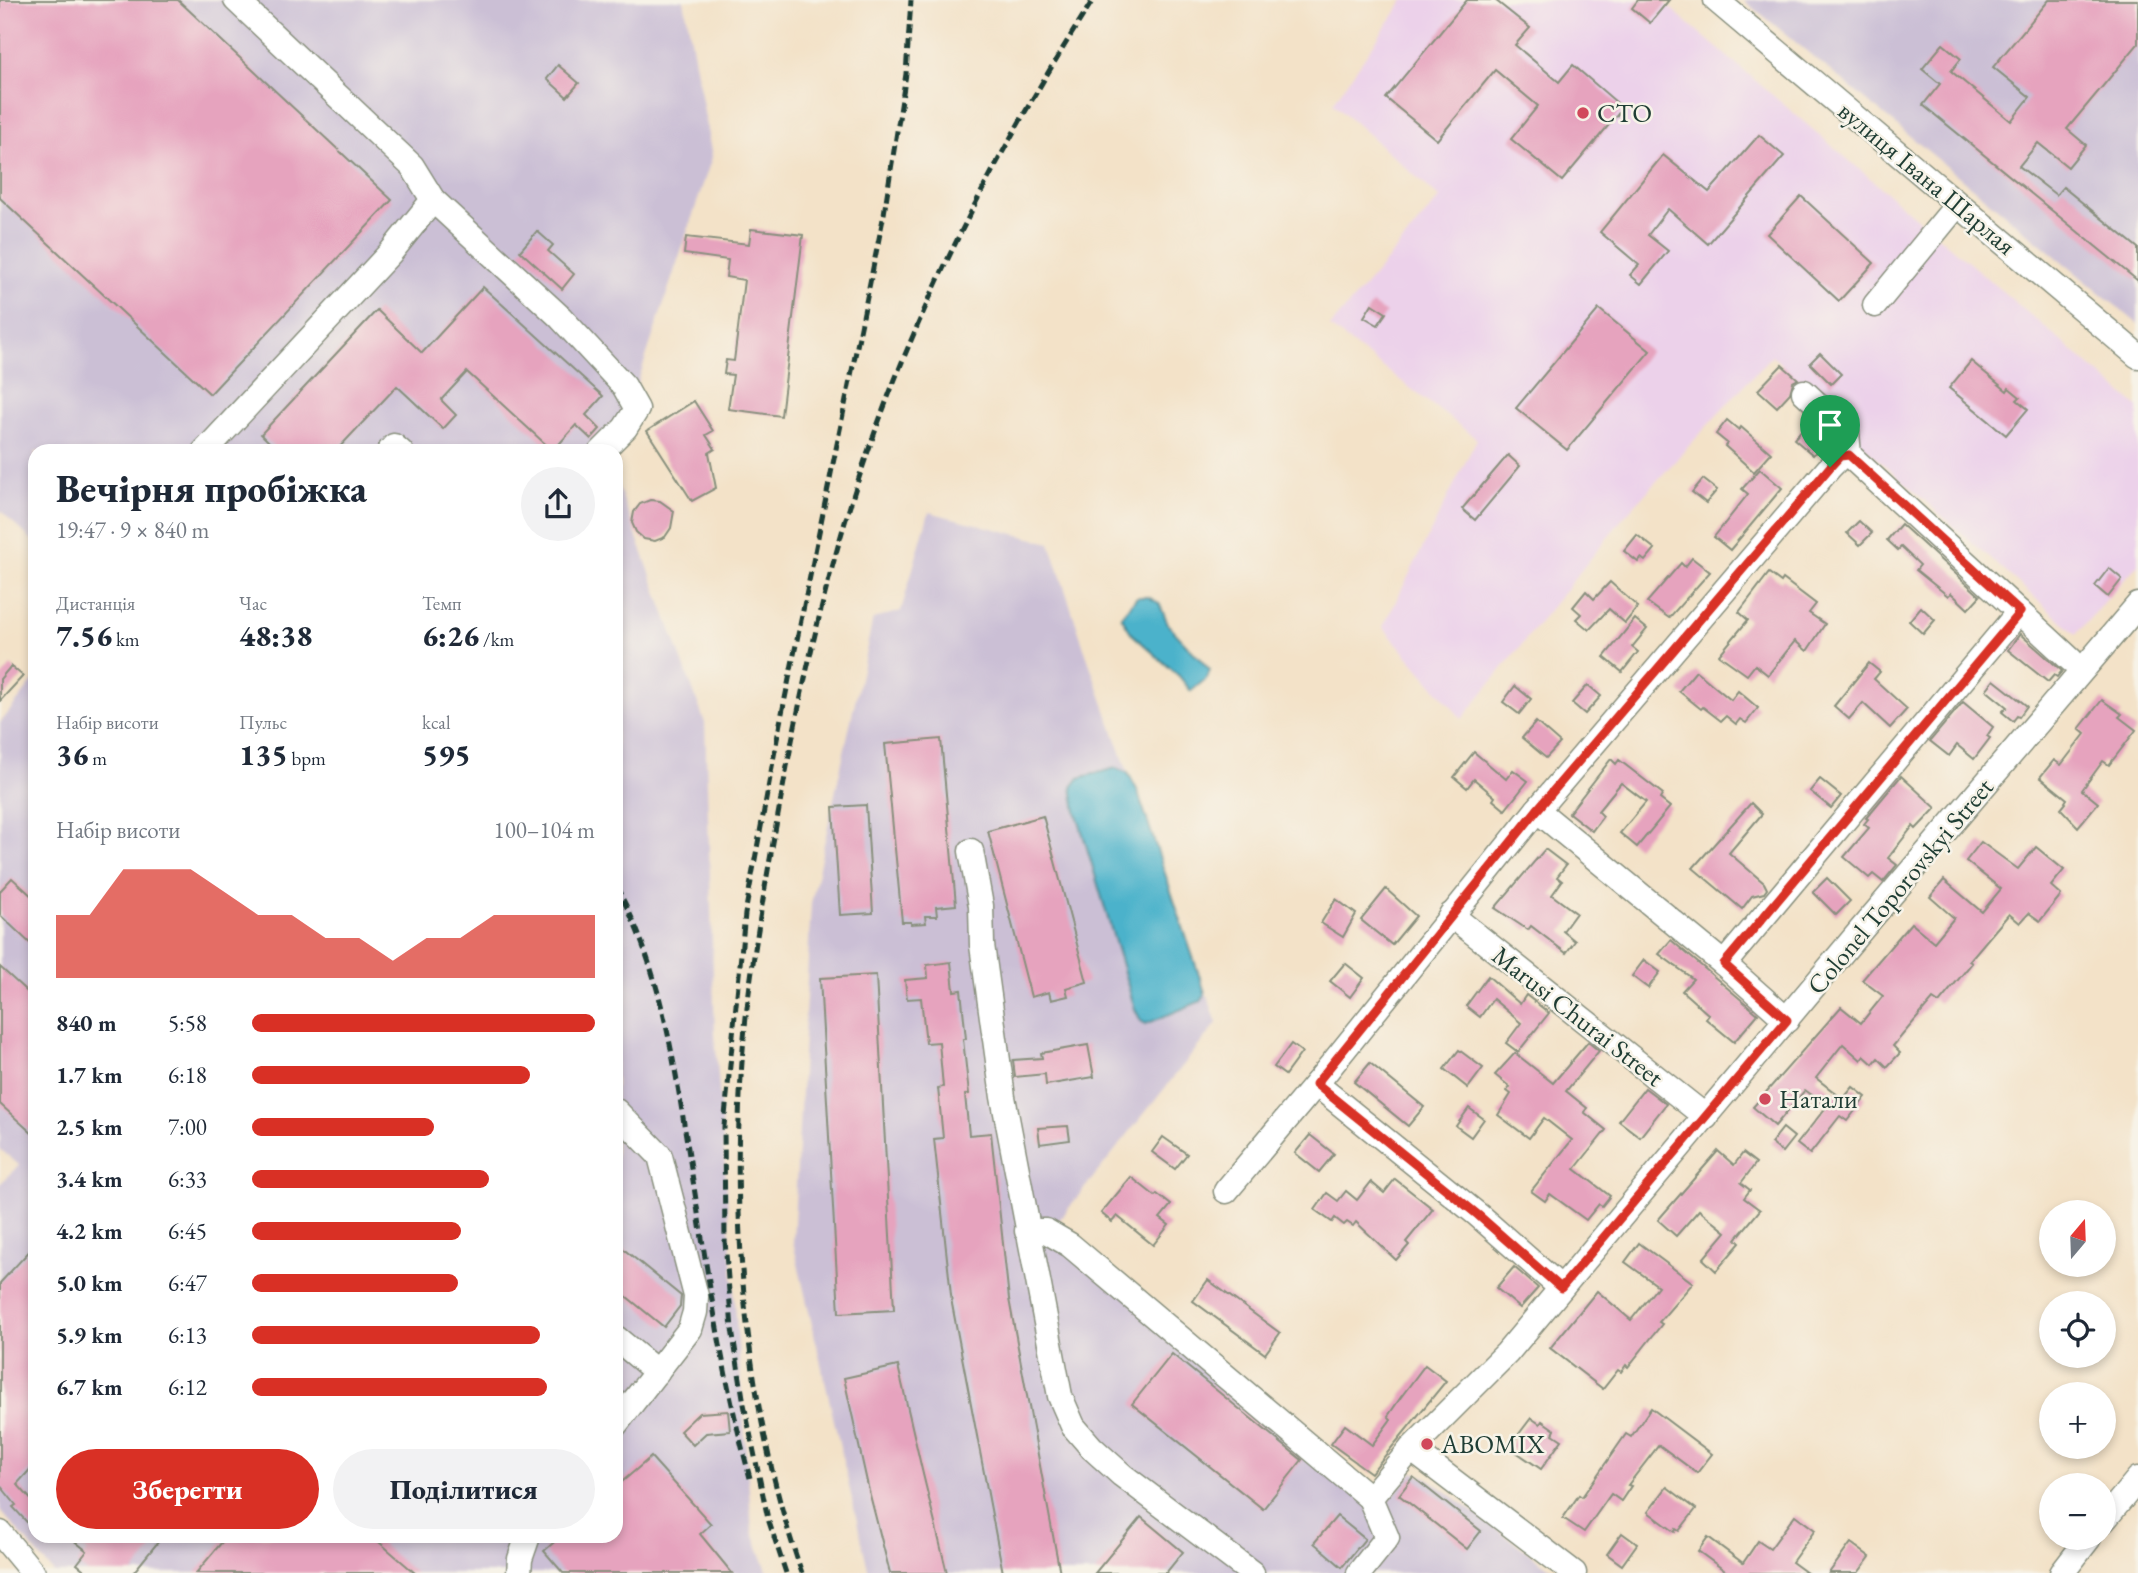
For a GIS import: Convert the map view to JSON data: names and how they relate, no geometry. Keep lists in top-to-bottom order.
{
  "streets": {
    "street": ["вулиця Івана Шарлая", "Colonel Toporovskyi Street", "Marusi Churai Street"]
  },
  "crossings": [
    ["Colonel Toporovskyi Street", "Marusi Churai Street"]
  ],
  "places": ["СТО", "Натали", "ABOMIX"],
  "north": "top",
  "page": {
    "heading": ["Вечірня пробіжка", "19:47 · 9 × 840 m"],
    "stats": [
      ["Дистанція", "7.56 km"],
      ["Час", "48:38"],
      ["Темп", "6:26 /km"],
      ["Набір висоти", "36 m"],
      ["Пульс", "135 bpm"],
      ["kcal", "595"]
    ],
    "chart": ["Набір висоти", "100–104 m"],
    "list": [
      {
        "name": "840 m",
        "note": "5:58"
      },
      {
        "name": "1.7 km",
        "note": "6:18"
      },
      {
        "name": "2.5 km",
        "note": "7:00"
      },
      {
        "name": "3.4 km",
        "note": "6:33"
      },
      {
        "name": "4.2 km",
        "note": "6:45"
      },
      {
        "name": "5.0 km",
        "note": "6:47"
      },
      {
        "name": "5.9 km",
        "note": "6:13"
      },
      {
        "name": "6.7 km",
        "note": "6:12"
      }
    ],
    "map_buttons": ["+", "−"],
    "buttons": ["Зберегти", "Поділитися"]
  }
}
